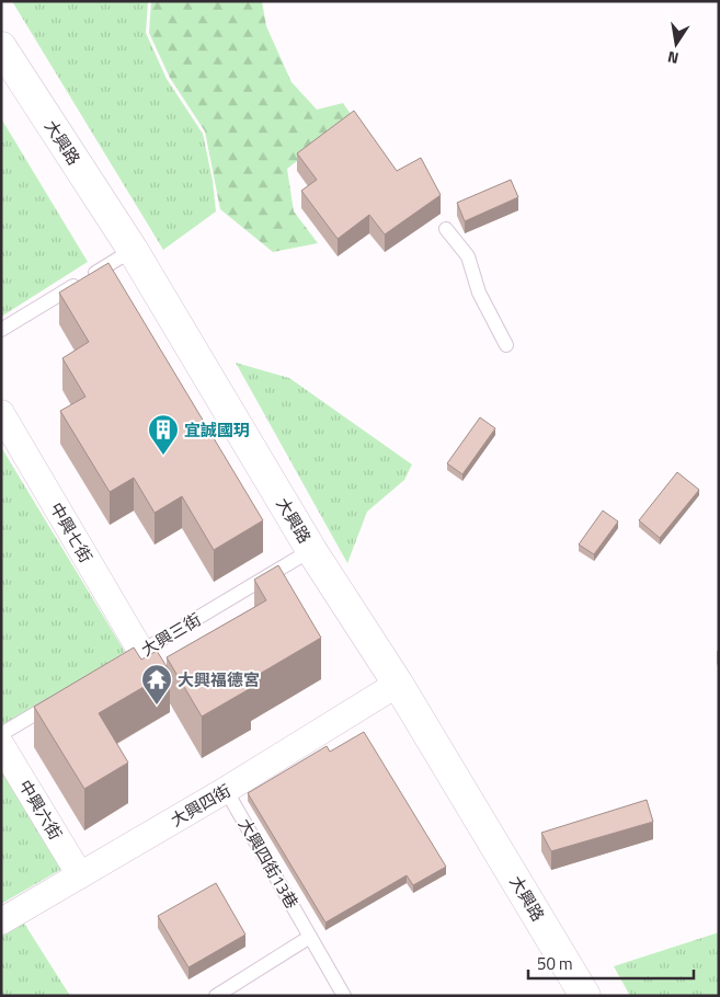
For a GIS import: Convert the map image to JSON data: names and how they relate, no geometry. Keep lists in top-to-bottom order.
{
  "streets": {
    "street": [
      "大興路",
      "中興七街",
      "大興四街",
      "中興六街"
    ],
    "lane": ["大興三街", "大興四街13巷"]
  },
  "crossings": [
    ["大興路", "大興三街"],
    ["大興路", "大興四街"],
    ["中興七街", "大興三街"],
    ["大興四街", "中興六街"],
    ["大興四街", "大興四街13巷"]
  ],
  "places": {
    "building": ["宜誠國玥"],
    "temple": ["大興福德宮"]
  },
  "scale_bar": "50 m",
  "north": "bottom"
}
